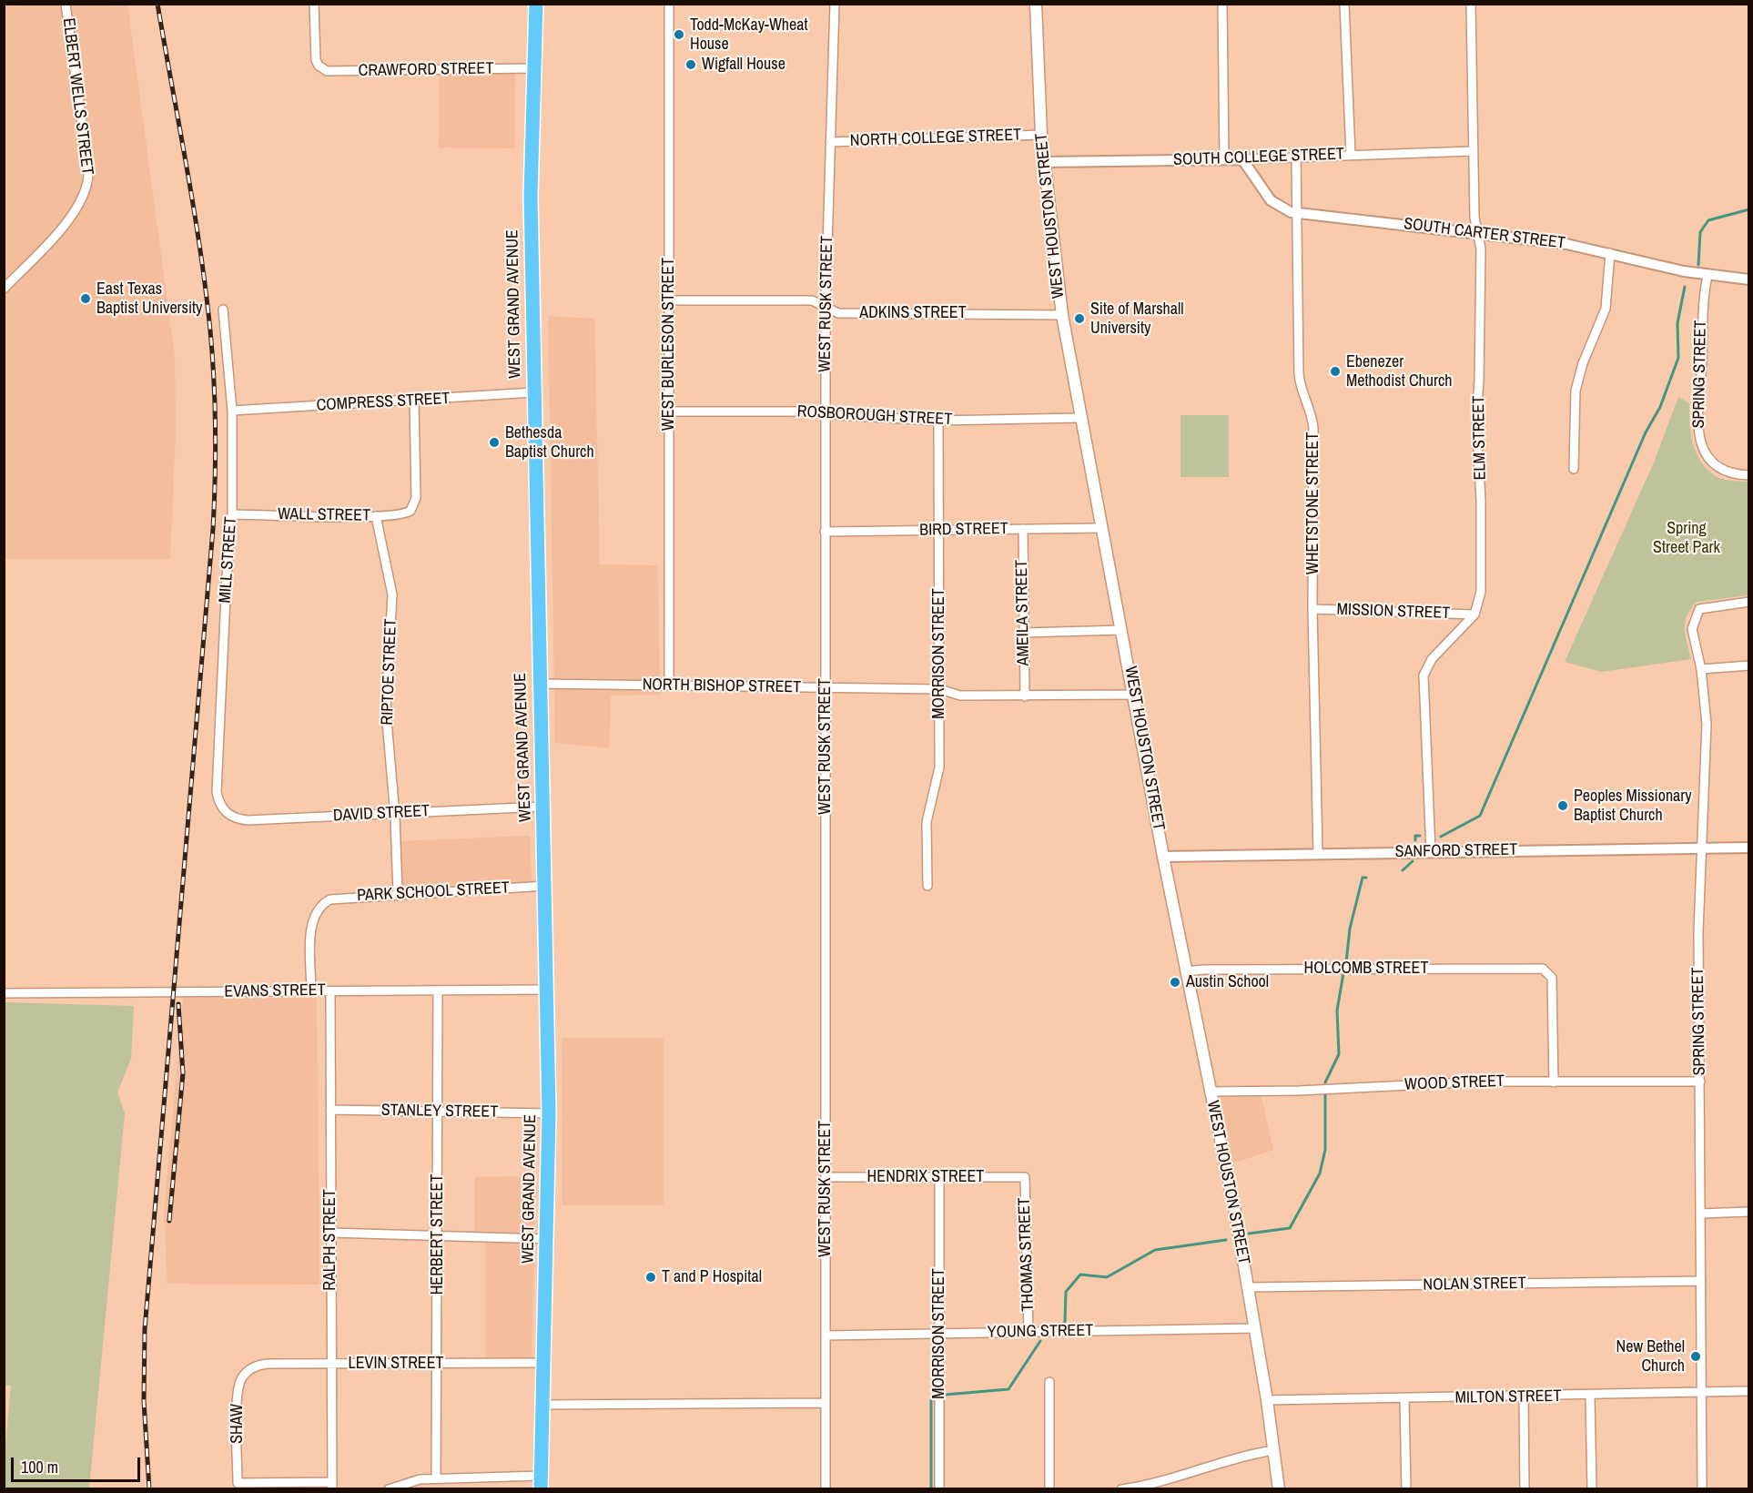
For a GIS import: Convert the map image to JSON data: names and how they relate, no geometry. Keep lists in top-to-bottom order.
{
  "streets": {
    "highway": ["WEST GRAND AVENUE"],
    "main road": ["WEST HOUSTON STREET"],
    "street": [
      "CRAWFORD STREET",
      "ELBERT WELLS STREET",
      "NORTH COLLEGE STREET",
      "SOUTH COLLEGE STREET",
      "SOUTH CARTER STREET",
      "WEST RUSK STREET",
      "ADKINS STREET",
      "WEST BURLESON STREET",
      "SPRING STREET",
      "COMPRESS STREET",
      "ROSBOROUGH STREET",
      "ELM STREET",
      "WHETSTONE STREET",
      "WALL STREET",
      "BIRD STREET",
      "MILL STREET",
      "MISSION STREET",
      "AMEILA STREET",
      "MORRISON STREET",
      "RIPTOE STREET",
      "NORTH BISHOP STREET",
      "DAVID STREET",
      "SANFORD STREET",
      "PARK SCHOOL STREET",
      "HOLCOMB STREET",
      "EVANS STREET",
      "WOOD STREET",
      "STANLEY STREET",
      "HENDRIX STREET",
      "HERBERT STREET",
      "RALPH STREET",
      "THOMAS STREET",
      "NOLAN STREET",
      "YOUNG STREET",
      "LEVIN STREET",
      "MILTON STREET",
      "SHAW"
    ]
  },
  "crossings": [
    ["CRAWFORD STREET", "WEST GRAND AVENUE"],
    ["NORTH COLLEGE STREET", "WEST HOUSTON STREET"],
    ["NORTH COLLEGE STREET", "WEST RUSK STREET"],
    ["SOUTH COLLEGE STREET", "WEST HOUSTON STREET"],
    ["SOUTH COLLEGE STREET", "SOUTH CARTER STREET"],
    ["SOUTH COLLEGE STREET", "ELM STREET"],
    ["SOUTH COLLEGE STREET", "WHETSTONE STREET"],
    ["WEST HOUSTON STREET", "ADKINS STREET"],
    ["WEST HOUSTON STREET", "ROSBOROUGH STREET"],
    ["WEST HOUSTON STREET", "BIRD STREET"],
    ["WEST HOUSTON STREET", "NORTH BISHOP STREET"],
    ["WEST HOUSTON STREET", "SANFORD STREET"],
    ["WEST HOUSTON STREET", "HOLCOMB STREET"],
    ["WEST HOUSTON STREET", "WOOD STREET"],
    ["WEST HOUSTON STREET", "NOLAN STREET"],
    ["WEST HOUSTON STREET", "YOUNG STREET"],
    ["WEST HOUSTON STREET", "MILTON STREET"],
    ["SOUTH CARTER STREET", "SPRING STREET"],
    ["SOUTH CARTER STREET", "ELM STREET"],
    ["SOUTH CARTER STREET", "WHETSTONE STREET"],
    ["WEST GRAND AVENUE", "COMPRESS STREET"],
    ["WEST GRAND AVENUE", "NORTH BISHOP STREET"],
    ["WEST GRAND AVENUE", "DAVID STREET"],
    ["WEST GRAND AVENUE", "PARK SCHOOL STREET"],
    ["WEST GRAND AVENUE", "EVANS STREET"],
    ["WEST GRAND AVENUE", "STANLEY STREET"],
    ["WEST GRAND AVENUE", "LEVIN STREET"],
    ["WEST RUSK STREET", "ADKINS STREET"],
    ["WEST RUSK STREET", "ROSBOROUGH STREET"],
    ["WEST RUSK STREET", "BIRD STREET"],
    ["WEST RUSK STREET", "NORTH BISHOP STREET"],
    ["WEST RUSK STREET", "HENDRIX STREET"],
    ["WEST RUSK STREET", "YOUNG STREET"],
    ["ADKINS STREET", "WEST BURLESON STREET"],
    ["WEST BURLESON STREET", "ROSBOROUGH STREET"],
    ["WEST BURLESON STREET", "NORTH BISHOP STREET"],
    ["SPRING STREET", "SANFORD STREET"],
    ["SPRING STREET", "WOOD STREET"],
    ["SPRING STREET", "NOLAN STREET"],
    ["SPRING STREET", "MILTON STREET"],
    ["COMPRESS STREET", "WALL STREET"],
    ["COMPRESS STREET", "MILL STREET"],
    ["ROSBOROUGH STREET", "MORRISON STREET"],
    ["ELM STREET", "MISSION STREET"],
    ["WHETSTONE STREET", "MISSION STREET"],
    ["WHETSTONE STREET", "SANFORD STREET"],
    ["WALL STREET", "MILL STREET"],
    ["WALL STREET", "RIPTOE STREET"],
    ["BIRD STREET", "AMEILA STREET"],
    ["BIRD STREET", "MORRISON STREET"],
    ["MILL STREET", "DAVID STREET"],
    ["AMEILA STREET", "NORTH BISHOP STREET"],
    ["MORRISON STREET", "NORTH BISHOP STREET"],
    ["MORRISON STREET", "HENDRIX STREET"],
    ["MORRISON STREET", "YOUNG STREET"],
    ["RIPTOE STREET", "DAVID STREET"],
    ["RIPTOE STREET", "PARK SCHOOL STREET"],
    ["PARK SCHOOL STREET", "EVANS STREET"],
    ["HOLCOMB STREET", "WOOD STREET"],
    ["EVANS STREET", "HERBERT STREET"],
    ["EVANS STREET", "RALPH STREET"],
    ["STANLEY STREET", "HERBERT STREET"],
    ["STANLEY STREET", "RALPH STREET"],
    ["HENDRIX STREET", "THOMAS STREET"],
    ["HERBERT STREET", "LEVIN STREET"],
    ["RALPH STREET", "LEVIN STREET"],
    ["RALPH STREET", "SHAW"],
    ["THOMAS STREET", "YOUNG STREET"],
    ["LEVIN STREET", "SHAW"]
  ],
  "parks": ["Spring Street Park"],
  "places": [
    "Todd-McKay-Wheat House",
    "Wigfall House",
    "East Texas Baptist University",
    "Site of Marshall University",
    "Ebenezer Methodist Church",
    "Bethesda Baptist Church",
    "Peoples Missionary Baptist Church",
    "Austin School",
    "T and P Hospital",
    "New Bethel Church"
  ],
  "scale_bar": "100 m"
}
